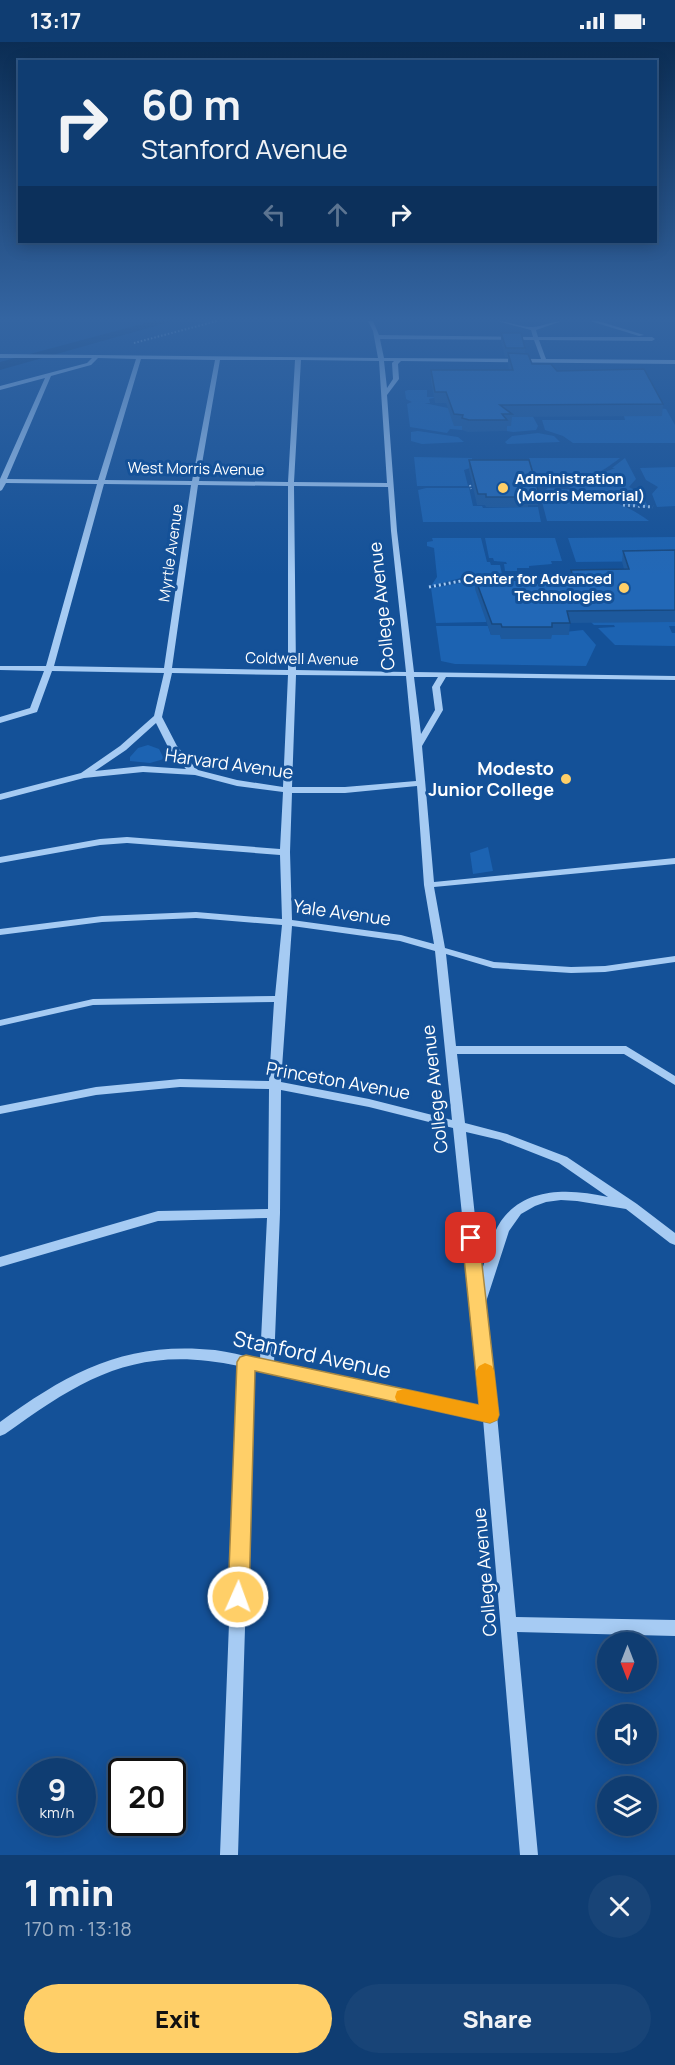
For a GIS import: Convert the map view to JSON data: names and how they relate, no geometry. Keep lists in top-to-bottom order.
{
  "streets": {
    "street": [
      "West Morris Avenue",
      "Myrtle Avenue",
      "College Avenue",
      "Coldwell Avenue",
      "Harvard Avenue",
      "Yale Avenue",
      "Princeton Avenue",
      "Stanford Avenue"
    ]
  },
  "crossings": [
    ["West Morris Avenue", "Myrtle Avenue"],
    ["West Morris Avenue", "College Avenue"],
    ["Myrtle Avenue", "Coldwell Avenue"],
    ["College Avenue", "Coldwell Avenue"],
    ["College Avenue", "Harvard Avenue"],
    ["College Avenue", "Yale Avenue"],
    ["College Avenue", "Princeton Avenue"],
    ["College Avenue", "Stanford Avenue"]
  ],
  "places": ["Administration (Morris Memorial)", "Center for Advanced Technologies", "Modesto Junior College"],
  "north": "bottom",
  "page": {
    "status": "13:17",
    "turn": ["60 m", "Stanford Avenue"],
    "speed": "9 km/h",
    "limit": "20",
    "heading": ["1 min", "170 m · 13:18"],
    "buttons": ["Exit", "Share"]
  }
}
